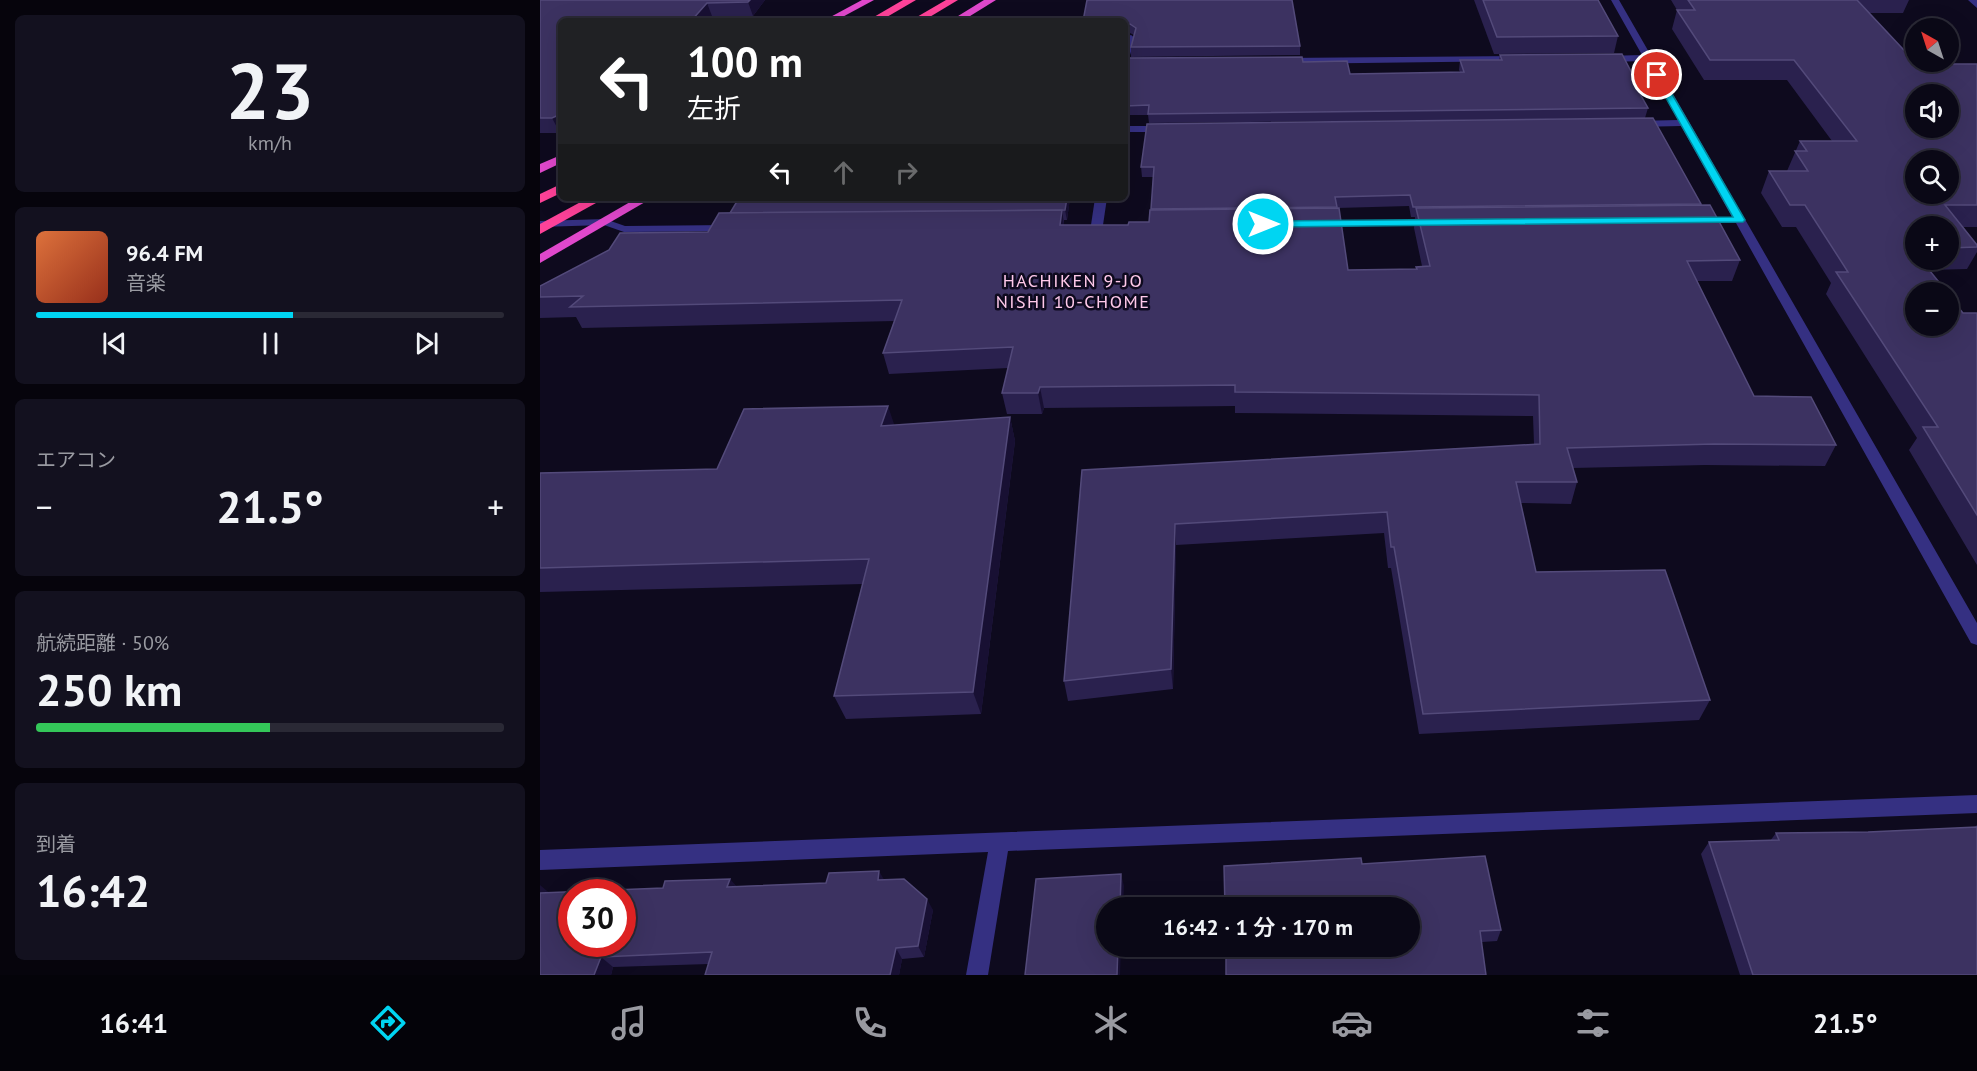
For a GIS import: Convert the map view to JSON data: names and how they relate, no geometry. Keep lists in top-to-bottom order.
{
  "districts": ["HACHIKEN 9-JO NISHI 10-CHOME"],
  "north": "top left",
  "page": {
    "tile": [
      ["23", "km/h"],
      "エアコン",
      ["航続距離 · 50%", "250 km"],
      ["到着", "16:42"]
    ],
    "map_buttons": ["+", "−"],
    "turn": ["100 m", "左折"],
    "song": ["96.4 FM", "音楽"],
    "heat": ["−", "21.5°", "+"],
    "limit": "30",
    "trip": "16:42 · 1 分 · 170 m",
    "tabs": ["16:41", "21.5°"]
  }
}
